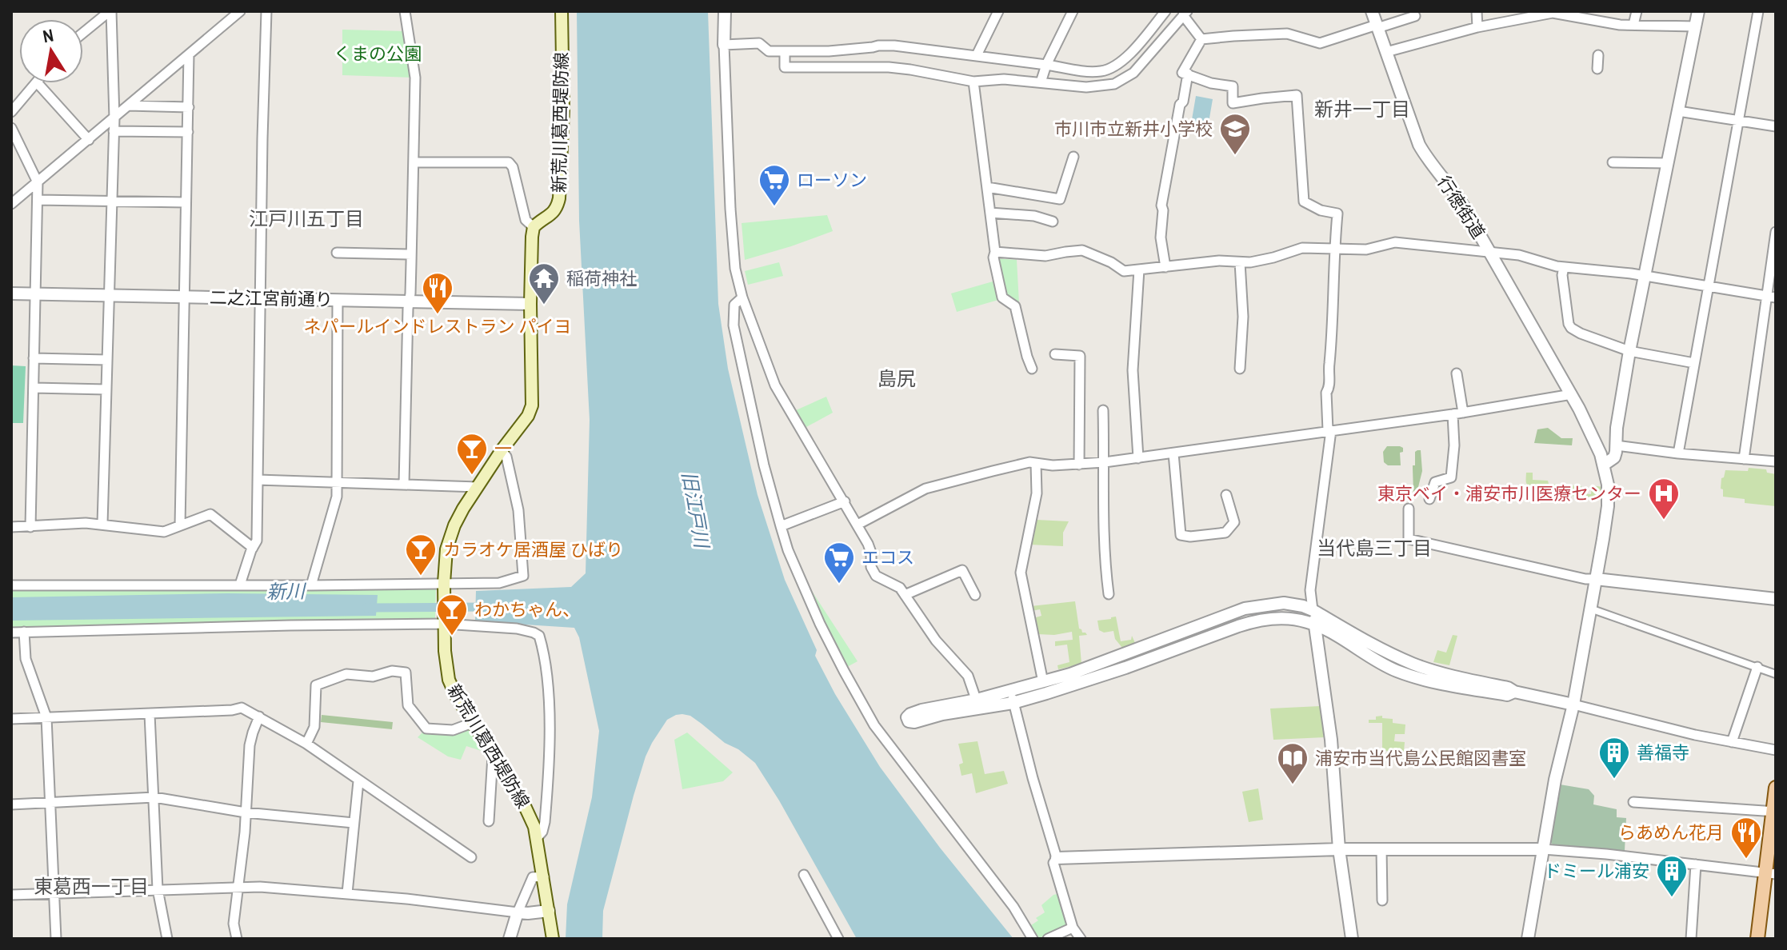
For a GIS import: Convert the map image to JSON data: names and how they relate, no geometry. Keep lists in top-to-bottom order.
{
  "streets": {
    "main road": ["新荒川葛西堤防線"],
    "street": ["行徳街道", "二之江宮前通り"]
  },
  "crossings": [
    ["新荒川葛西堤防線", "二之江宮前通り"]
  ],
  "districts": [
    "新井一丁目",
    "江戸川五丁目",
    "島尻",
    "当代島三丁目",
    "東葛西一丁目"
  ],
  "water": ["旧江戸川", "新川"],
  "parks": ["くまの公園"],
  "places": {
    "school or university": ["市川市立新井小学校"],
    "supermarket": ["ローソン", "エコス"],
    "temple": ["稲荷神社"],
    "restaurant": ["ネパールインドレストラン パイヨ", "らあめん花月"],
    "bar": ["一", "カラオケ居酒屋 ひばり", "わかちゃん、"],
    "hospital": ["東京ベイ・浦安市川医療センター"],
    "building": ["善福寺", "ドミール浦安"],
    "library": ["浦安市当代島公民館図書室"]
  },
  "north": "top"
}
